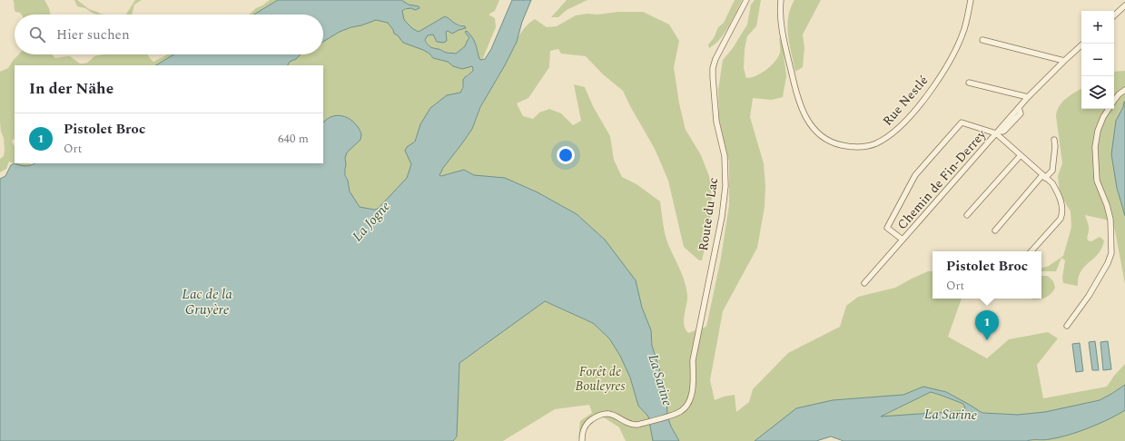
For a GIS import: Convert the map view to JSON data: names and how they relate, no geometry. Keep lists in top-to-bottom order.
{
  "streets": {
    "street": ["Rue Nestlé", "Chemin de Fin-Derrey", "Route du Lac"]
  },
  "water": ["La Jogne", "Lac de la Gruyère", "La Sarine"],
  "parks": ["Forêt de Bouleyres"],
  "page": {
    "map_buttons": ["+", "−"],
    "search": "Hier suchen",
    "heading": "In der Nähe",
    "list": [
      {
        "mark": "1",
        "name": "Pistolet Broc",
        "note": "Ort",
        "value": "640 m"
      }
    ],
    "popup": ["Pistolet Broc", "Ort"],
    "pins": "1"
  }
}
